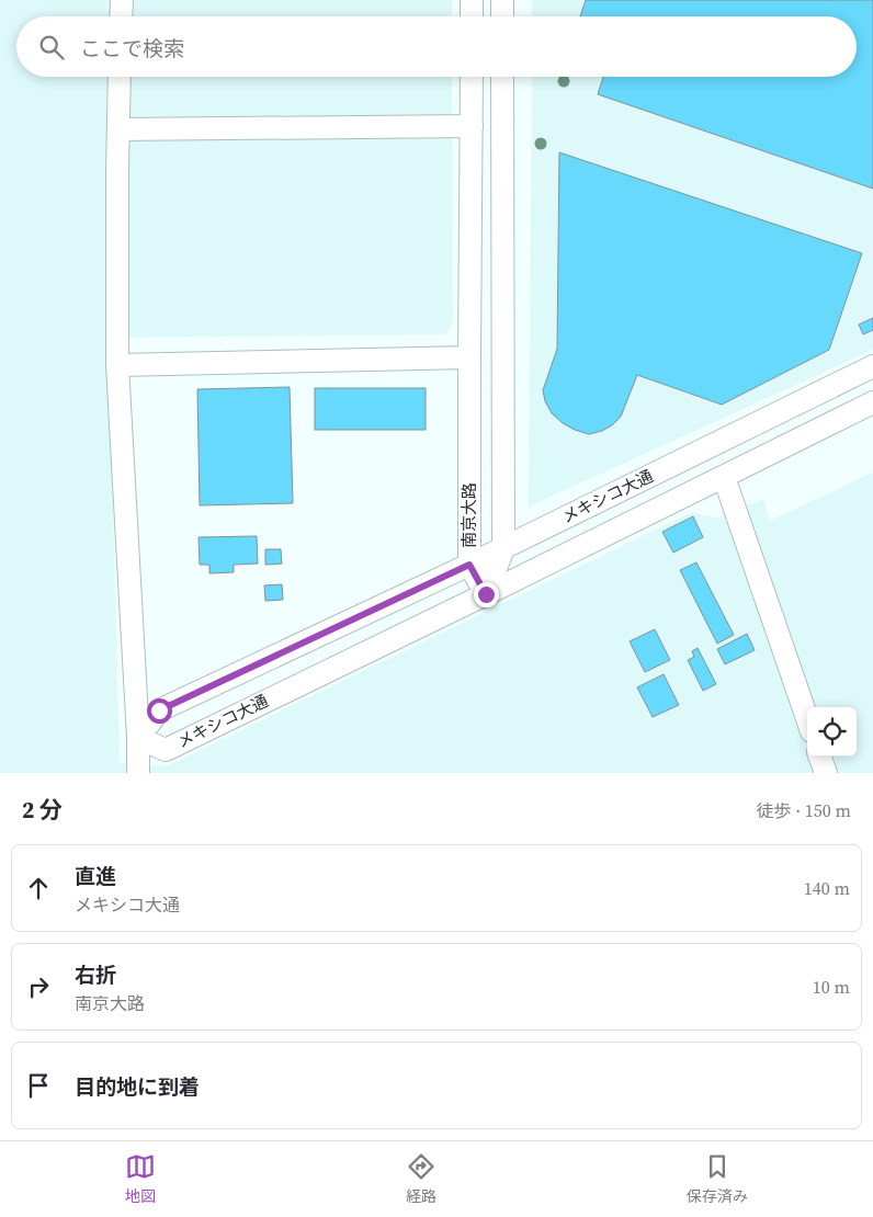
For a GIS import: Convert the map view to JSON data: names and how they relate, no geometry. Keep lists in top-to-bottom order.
{
  "streets": {
    "street": ["メキシコ大通", "南京大路"]
  },
  "crossings": [
    ["メキシコ大通", "南京大路"]
  ],
  "page": {
    "search": "ここで検索",
    "heading": ["2 分", "徒歩 · 150 m"],
    "list": [
      ["直進", "メキシコ大通", "140 m"],
      ["右折", "南京大路", "10 m"],
      "目的地に到着"
    ],
    "nav": ["地図", "経路", "保存済み"]
  }
}
